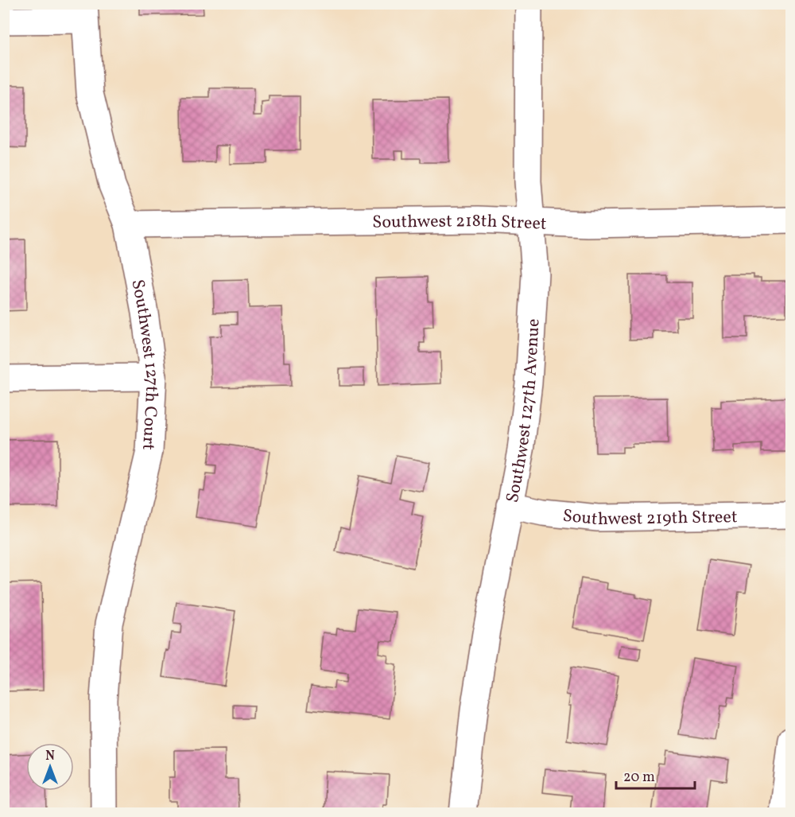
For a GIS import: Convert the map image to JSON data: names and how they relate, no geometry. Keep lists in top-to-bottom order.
{
  "streets": {
    "street": [
      "Southwest 218th Street",
      "Southwest 127th Court",
      "Southwest 127th Avenue",
      "Southwest 219th Street"
    ]
  },
  "crossings": [
    ["Southwest 218th Street", "Southwest 127th Court"],
    ["Southwest 218th Street", "Southwest 127th Avenue"],
    ["Southwest 127th Avenue", "Southwest 219th Street"]
  ],
  "scale_bar": "20 m",
  "north": "top"
}
